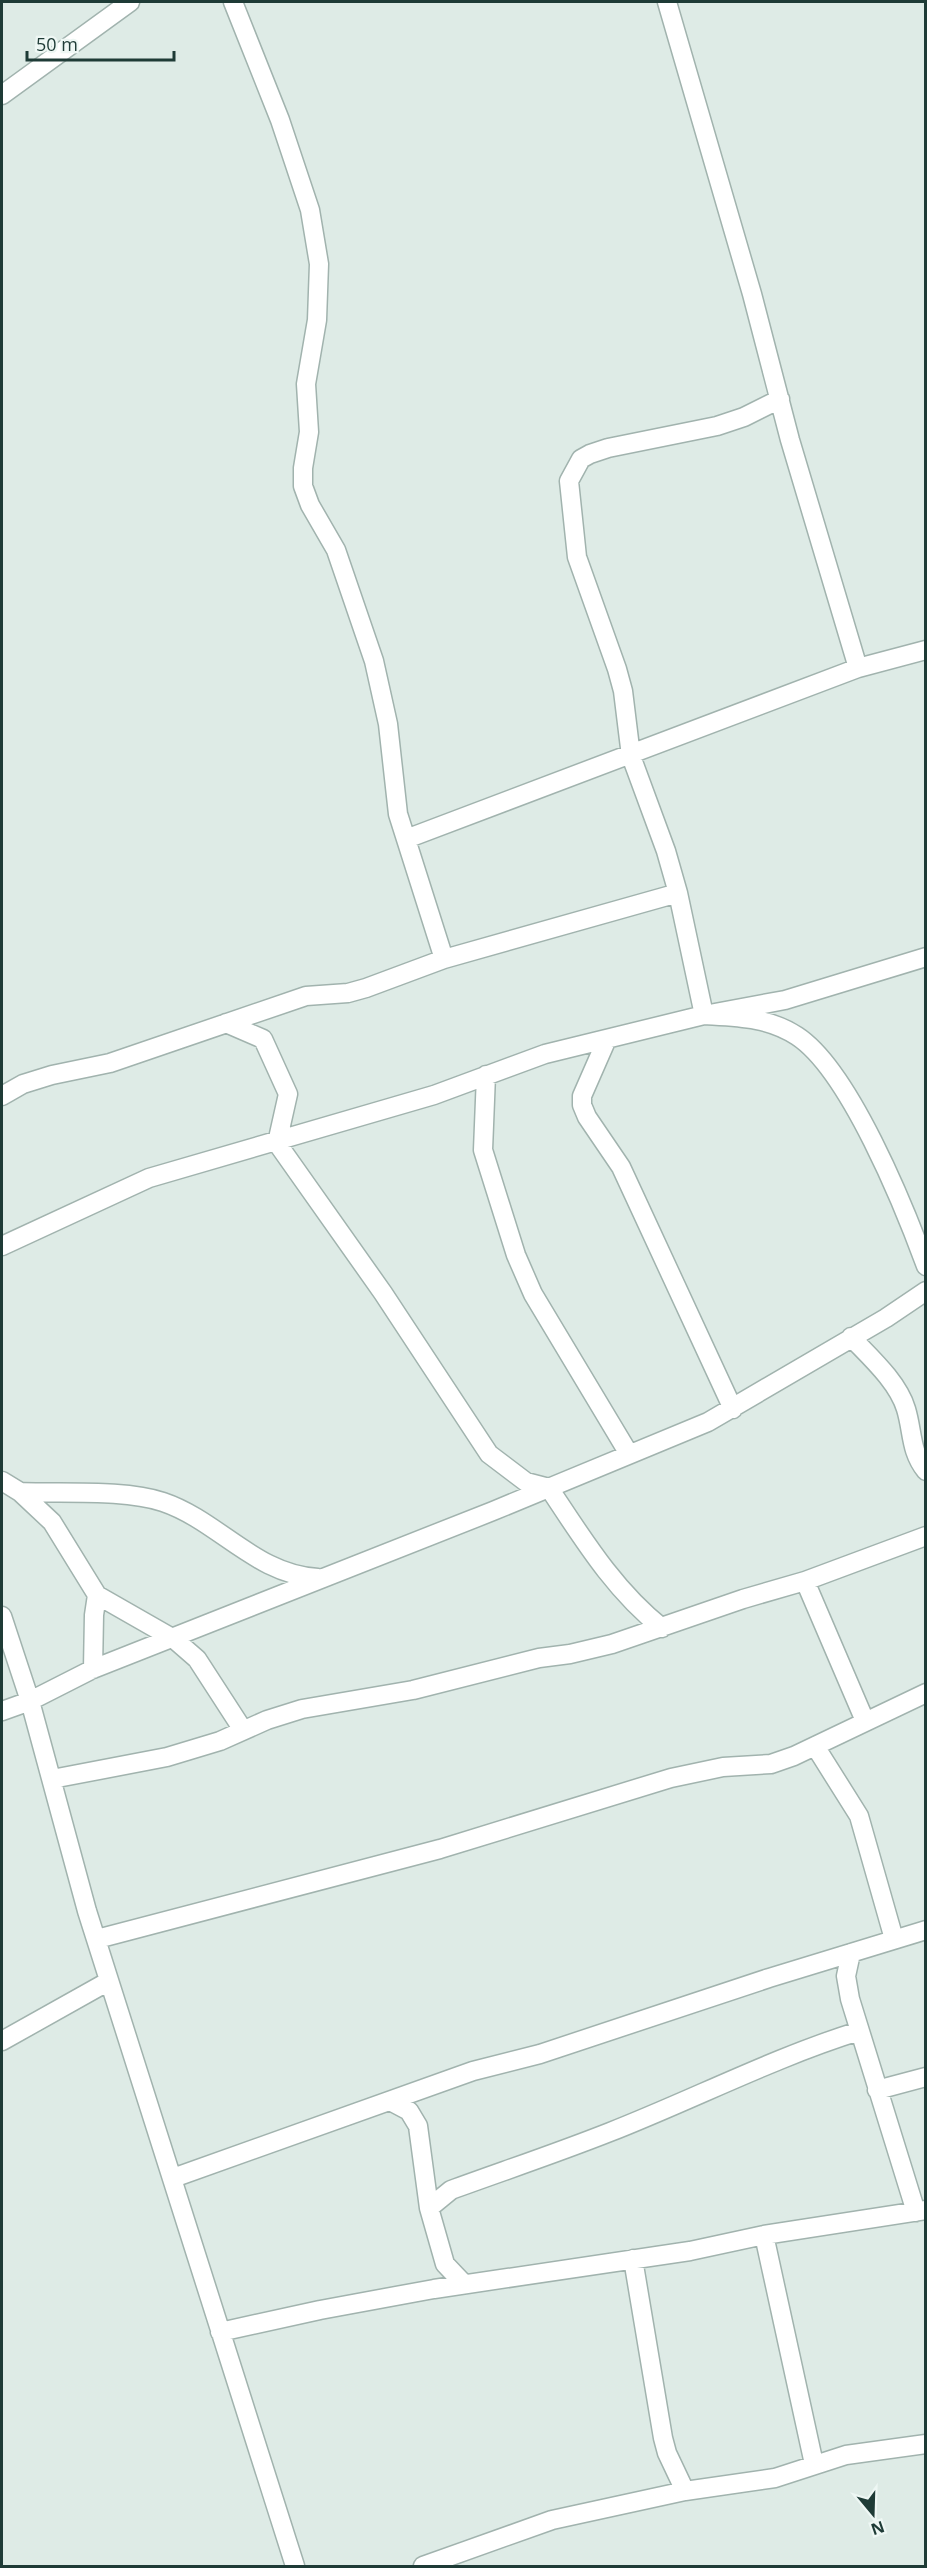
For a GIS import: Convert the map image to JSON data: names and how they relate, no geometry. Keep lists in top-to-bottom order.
{
  "scale_bar": "50 m",
  "north": "bottom"
}
